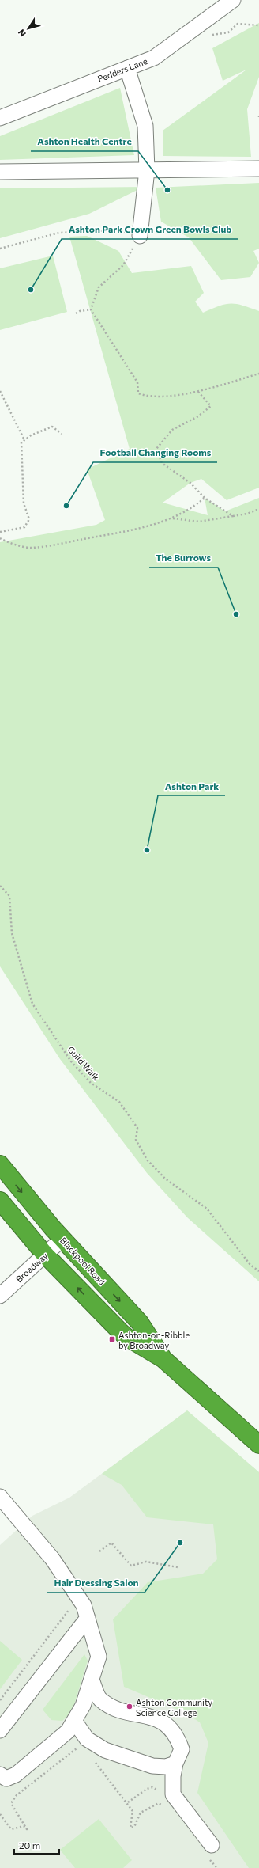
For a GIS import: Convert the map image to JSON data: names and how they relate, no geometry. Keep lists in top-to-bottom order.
{
  "streets": {
    "highway": ["Blackpool Road"],
    "street": ["Pedders Lane", "Broadway"],
    "path": ["Guild Walk"]
  },
  "crossings": [
    ["Blackpool Road", "Broadway"]
  ],
  "places": {
    "other": [
      "Ashton Health Centre",
      "Ashton Park Crown Green Bowls Club",
      "Football Changing Rooms",
      "The Burrows",
      "Ashton Park",
      "Hair Dressing Salon",
      "Ashton Community Science College"
    ],
    "transit": ["Ashton-on-Ribble by Broadway"]
  },
  "scale_bar": "20 m",
  "north": "bottom left"
}
